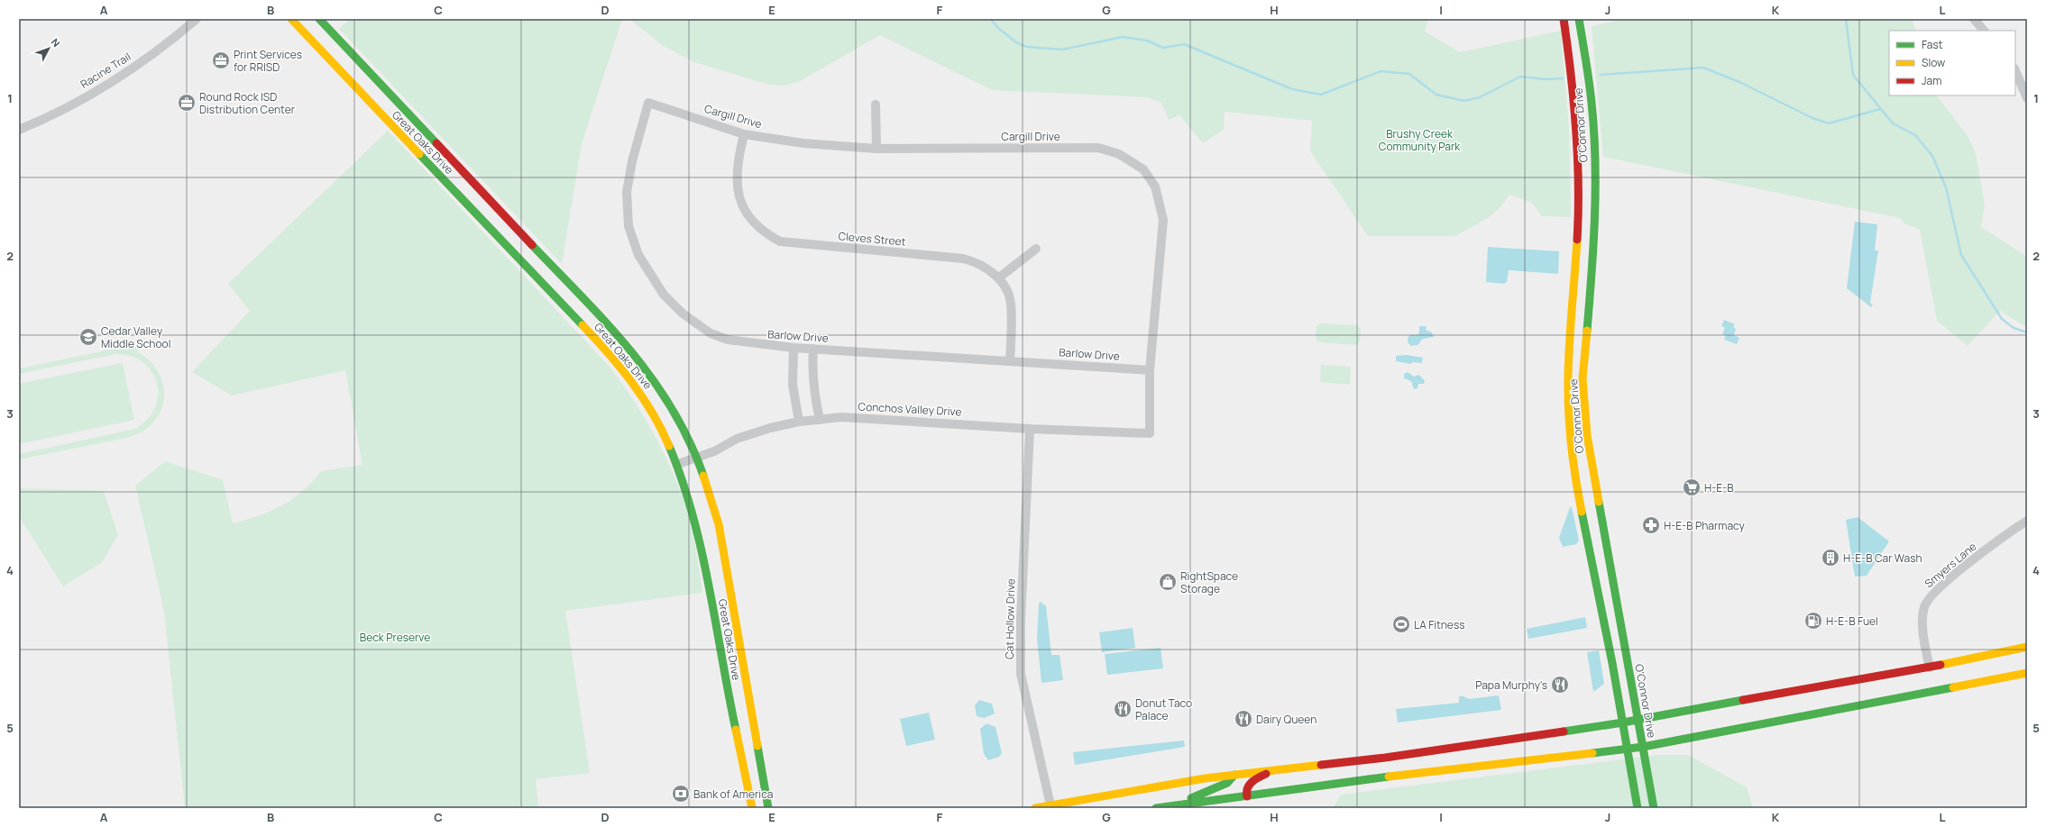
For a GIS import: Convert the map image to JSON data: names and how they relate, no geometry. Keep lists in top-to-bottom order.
{
  "streets": {
    "main road": ["O'Connor Drive", "Great Oaks Drive"],
    "street": [
      "Racine Trail",
      "Cargill Drive",
      "Cleves Street",
      "Barlow Drive",
      "Conchos Valley Drive",
      "Smyers Lane",
      "Cat Hollow Drive"
    ]
  },
  "crossings": [
    ["Cargill Drive", "Cleves Street"],
    ["Cargill Drive", "Barlow Drive"],
    ["Cargill Drive", "Conchos Valley Drive"],
    ["Great Oaks Drive", "Conchos Valley Drive"],
    ["Cleves Street", "Barlow Drive"],
    ["Conchos Valley Drive", "Cat Hollow Drive"]
  ],
  "parks": ["Brushy Creek Community Park", "Beck Preserve"],
  "places": {
    "office": ["Print Services for RRISD", "Round Rock ISD Distribution Center"],
    "school or university": ["Cedar Valley Middle School"],
    "supermarket": ["H-E-B"],
    "pharmacy": ["H-E-B Pharmacy"],
    "building": ["H-E-B Car Wash"],
    "shop": ["RightSpace Storage"],
    "fuel station": ["H-E-B Fuel"],
    "sports": ["LA Fitness"],
    "restaurant": ["Papa Murphy's", "Donut Taco Palace", "Dairy Queen"],
    "bank": ["Bank of America"]
  },
  "legend": ["Fast", "Slow", "Jam"],
  "north": "top right",
  "grid": {
    "columns": [
      "A",
      "B",
      "C",
      "D",
      "E",
      "F",
      "G",
      "H",
      "I",
      "J",
      "K",
      "L"
    ],
    "rows": [
      "1",
      "2",
      "3",
      "4",
      "5"
    ]
  }
}
